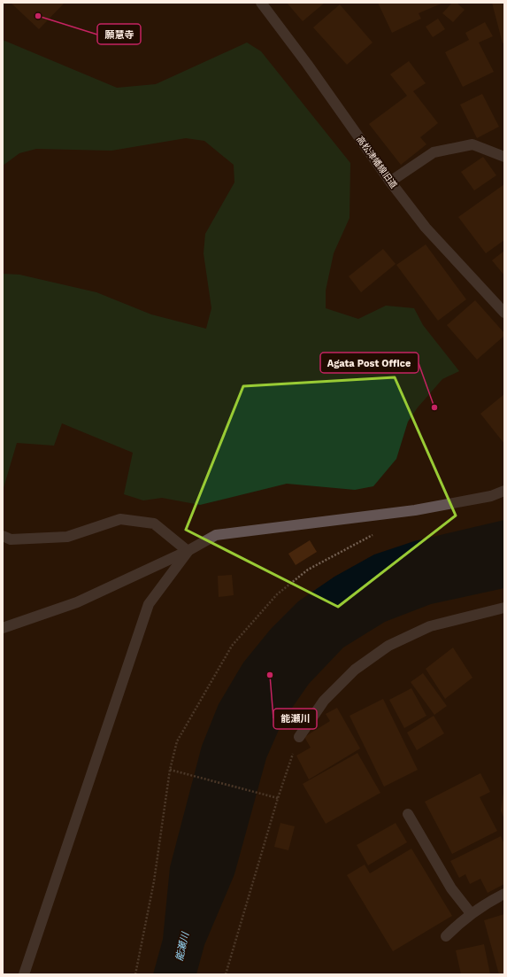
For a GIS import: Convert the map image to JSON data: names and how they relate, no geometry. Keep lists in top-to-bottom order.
{
  "streets": {
    "street": ["高松津幡線旧道"]
  },
  "water": ["能瀬川"],
  "places": ["願慧寺", "Agata Post Office", "能瀬川"]
}
